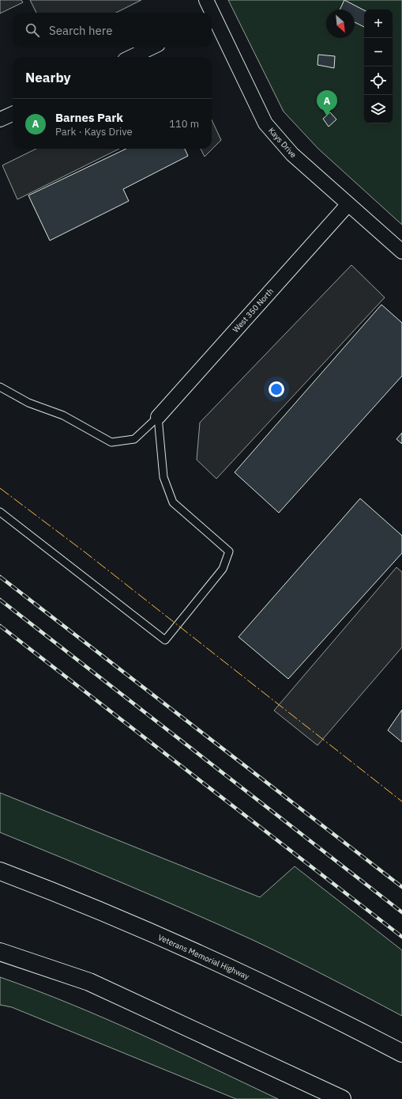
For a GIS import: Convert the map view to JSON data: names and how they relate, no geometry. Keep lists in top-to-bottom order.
{
  "streets": {
    "highway": ["Veterans Memorial Highway"],
    "street": ["Kays Drive", "West 350 North"]
  },
  "crossings": [
    ["Kays Drive", "West 350 North"]
  ],
  "north": "bottom right",
  "page": {
    "map_buttons": ["+", "−"],
    "search": "Search here",
    "heading": "Nearby",
    "pins": "A",
    "list": [
      {
        "mark": "A",
        "name": "Barnes Park",
        "note": "Park · Kays Drive",
        "value": "110 m"
      }
    ]
  }
}
